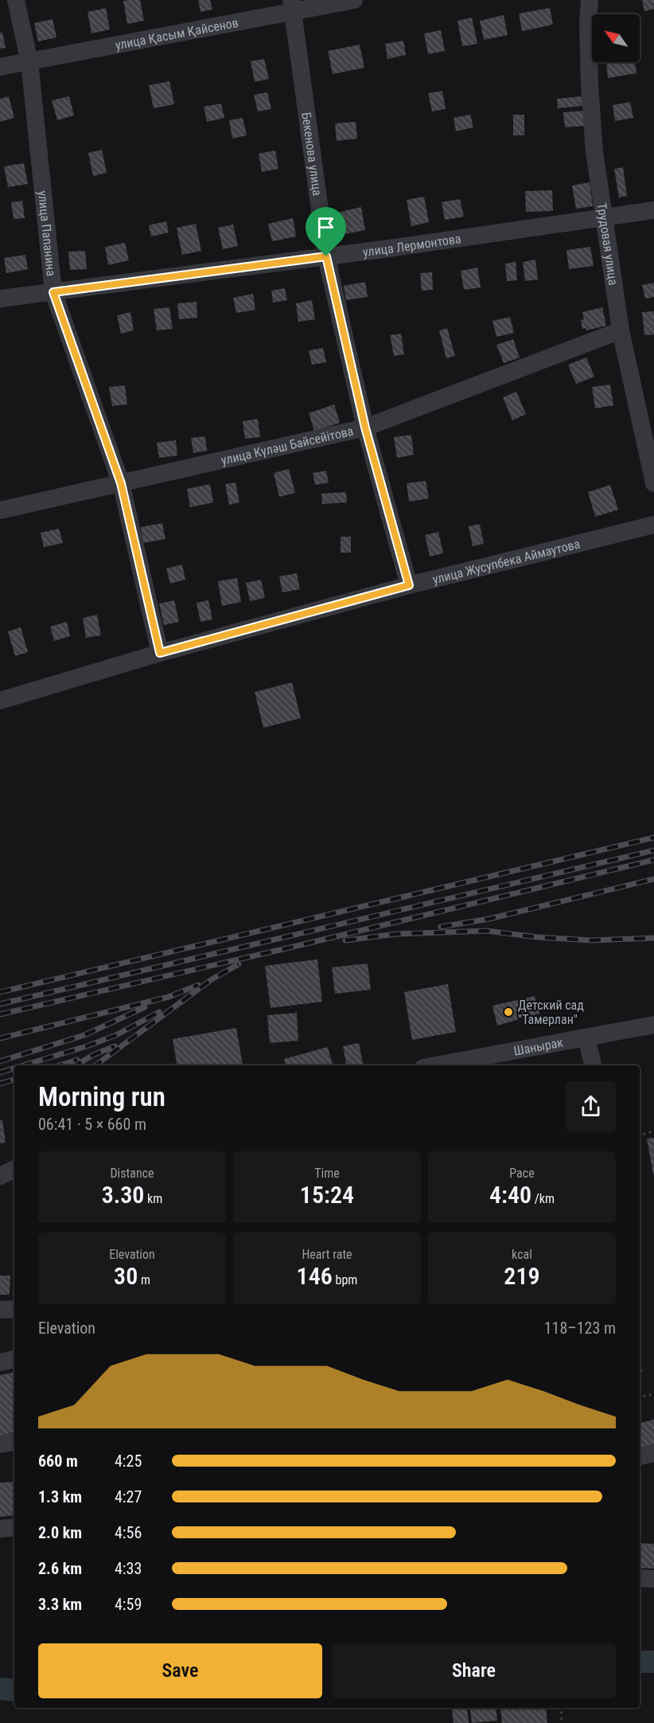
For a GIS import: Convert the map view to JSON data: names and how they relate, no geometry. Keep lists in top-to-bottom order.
{
  "streets": {
    "street": [
      "улица Қасым Қайсенов",
      "Бекенова улица",
      "улица Папанина",
      "Трудовая улица",
      "улица Лермонтова",
      "улица Күләш Байсейітова",
      "улица Жусупбека Аймаутова",
      "Шанырак"
    ]
  },
  "crossings": [
    ["улица Қасым Қайсенов", "Бекенова улица"],
    ["улица Қасым Қайсенов", "улица Папанина"],
    ["Бекенова улица", "улица Лермонтова"],
    ["Бекенова улица", "улица Күләш Байсейітова"],
    ["Бекенова улица", "улица Жусупбека Аймаутова"],
    ["улица Папанина", "улица Лермонтова"],
    ["улица Папанина", "улица Күләш Байсейітова"],
    ["улица Папанина", "улица Жусупбека Аймаутова"],
    ["Трудовая улица", "улица Лермонтова"],
    ["Трудовая улица", "улица Күләш Байсейітова"]
  ],
  "places": ["Детский сад \"Тамерлан\""],
  "north": "top left",
  "page": {
    "heading": ["Morning run", "06:41 · 5 × 660 m"],
    "stats": [
      ["Distance", "3.30 km"],
      ["Time", "15:24"],
      ["Pace", "4:40 /km"],
      ["Elevation", "30 m"],
      ["Heart rate", "146 bpm"],
      ["kcal", "219"]
    ],
    "chart": ["Elevation", "118–123 m"],
    "list": [
      {
        "name": "660 m",
        "note": "4:25"
      },
      {
        "name": "1.3 km",
        "note": "4:27"
      },
      {
        "name": "2.0 km",
        "note": "4:56"
      },
      {
        "name": "2.6 km",
        "note": "4:33"
      },
      {
        "name": "3.3 km",
        "note": "4:59"
      }
    ],
    "buttons": ["Save", "Share"]
  }
}
